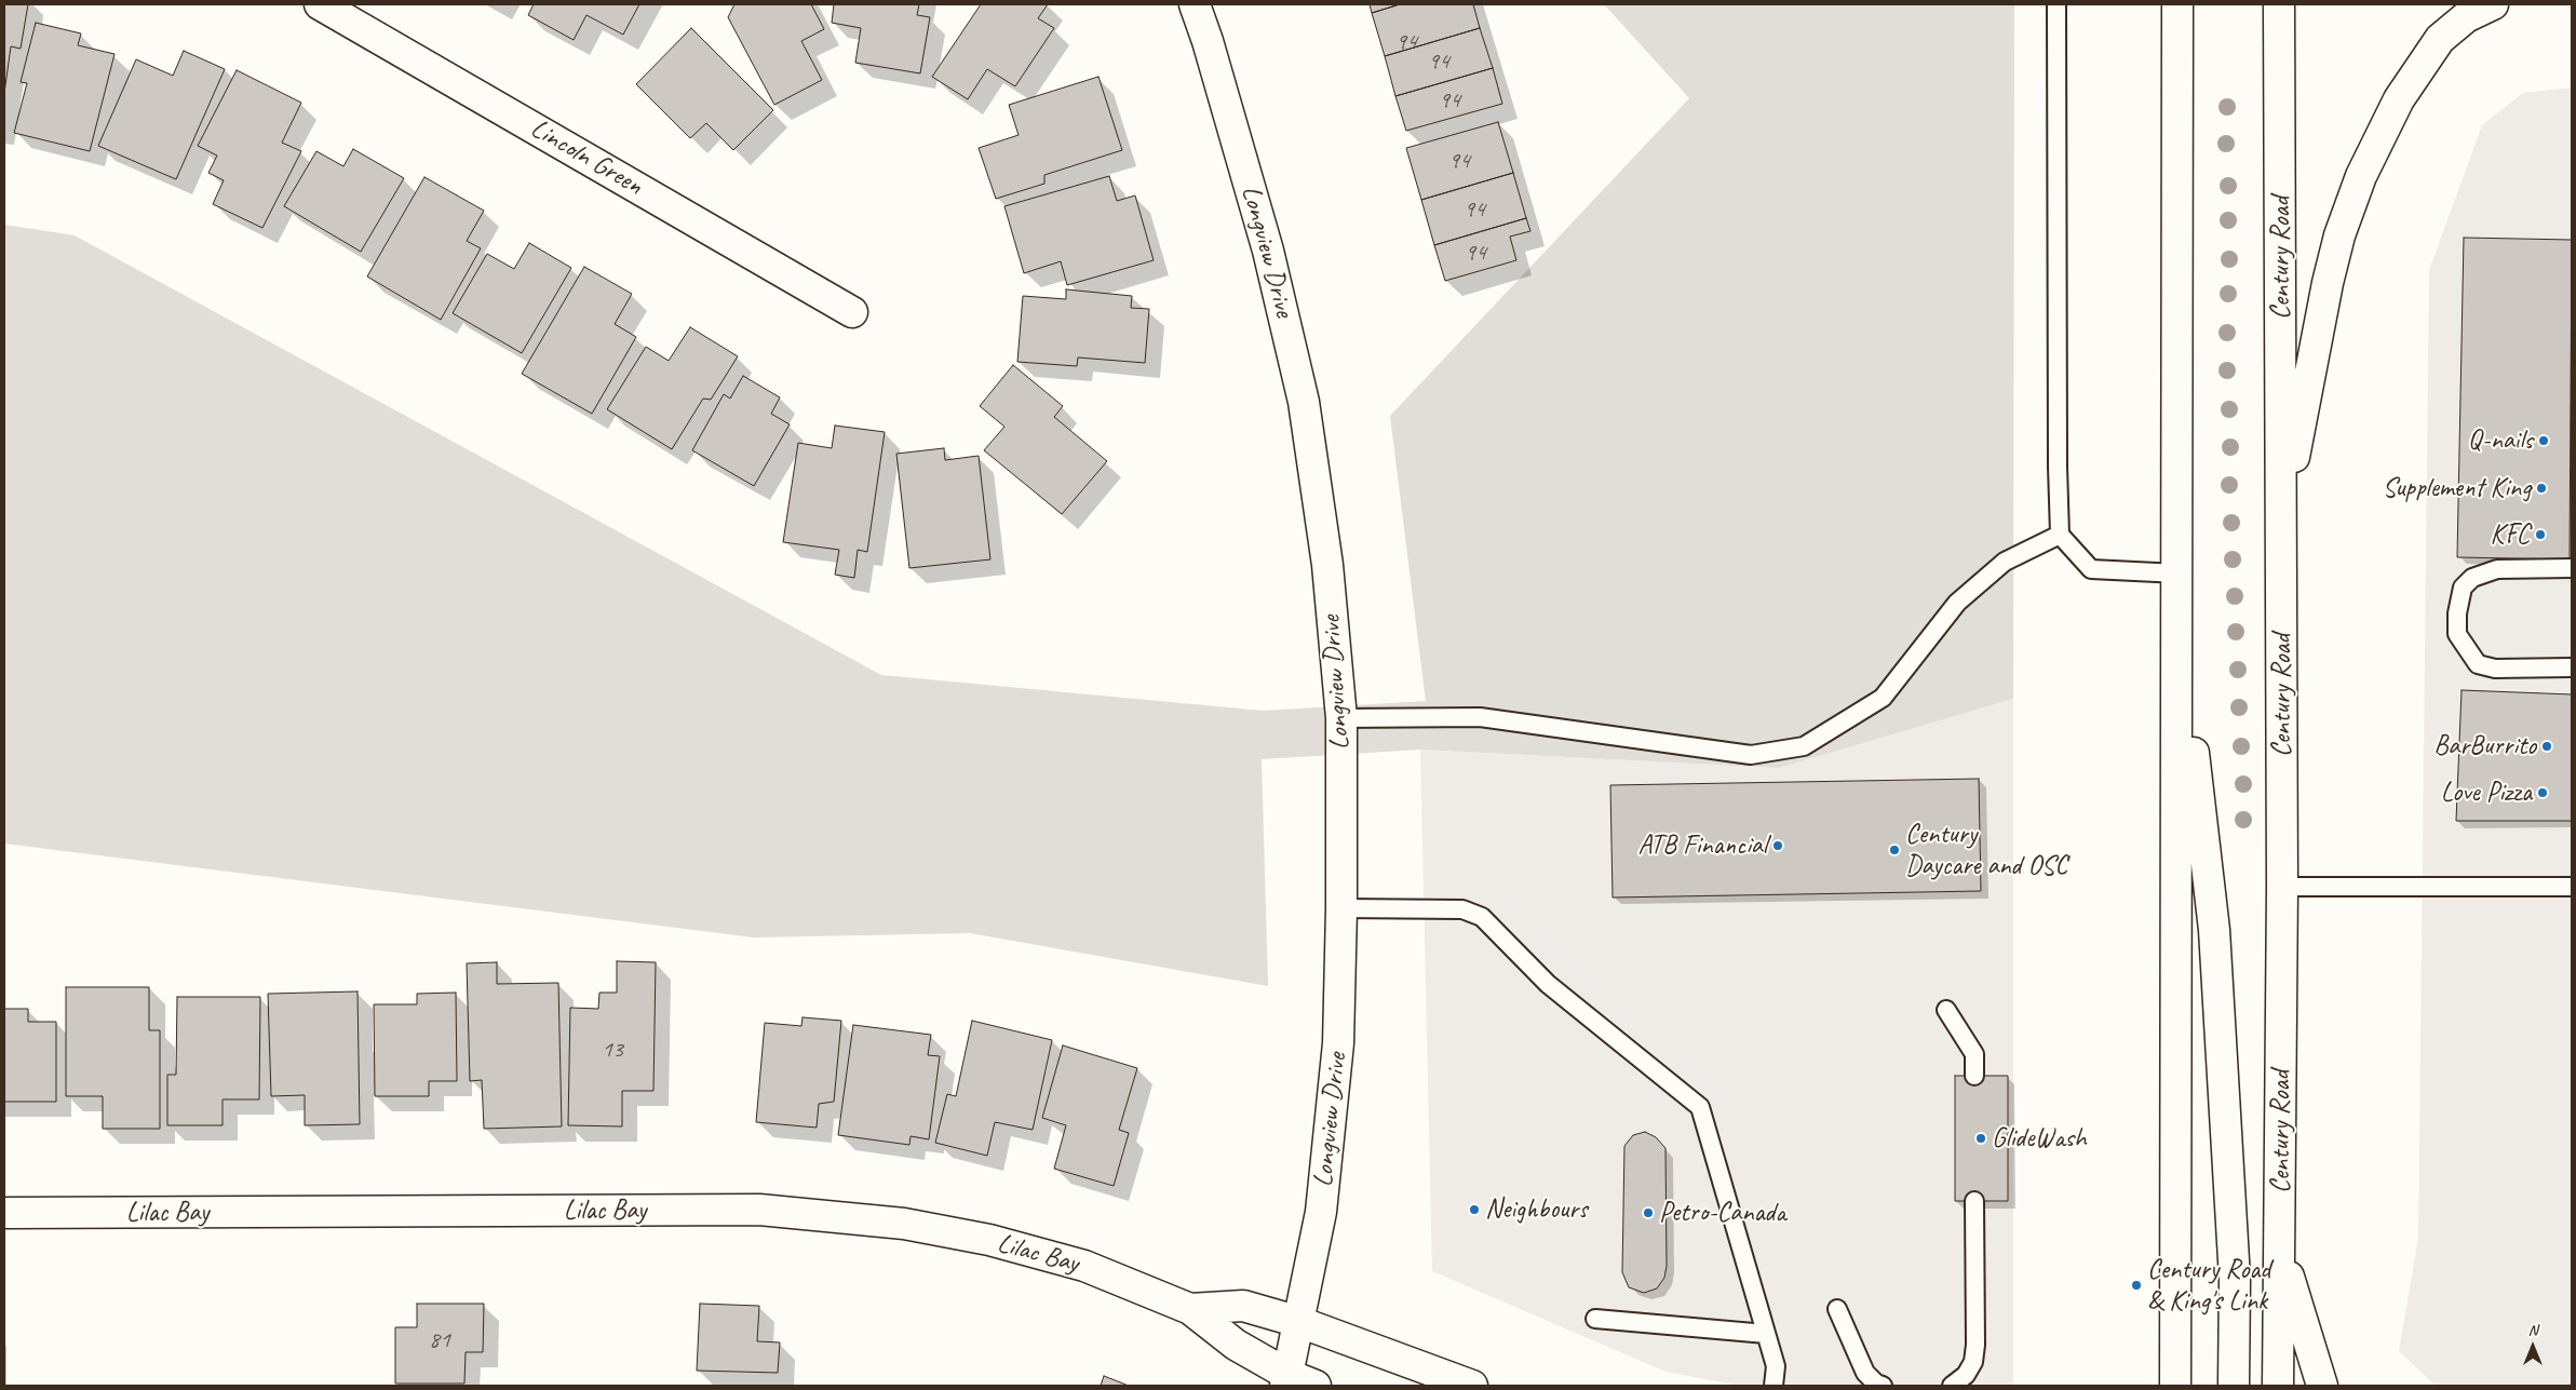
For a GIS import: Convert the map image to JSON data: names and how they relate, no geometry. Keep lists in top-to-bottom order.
{
  "streets": {
    "main road": [
      "Lincoln Green",
      "Longview Drive",
      "Century Road",
      "Lilac Bay"
    ]
  },
  "crossings": [
    ["Longview Drive", "Lilac Bay"]
  ],
  "places": [
    "Q-nails",
    "Supplement King",
    "KFC",
    "BarBurrito",
    "Love Pizza",
    "ATB Financial",
    "Century Daycare and OSC",
    "GlideWash",
    "Neighbours",
    "Petro-Canada",
    "Century Road & King's Link"
  ],
  "house_numbers": [
    "94",
    "94",
    "94",
    "94",
    "94",
    "94",
    "13",
    "81"
  ],
  "north": "top"
}
